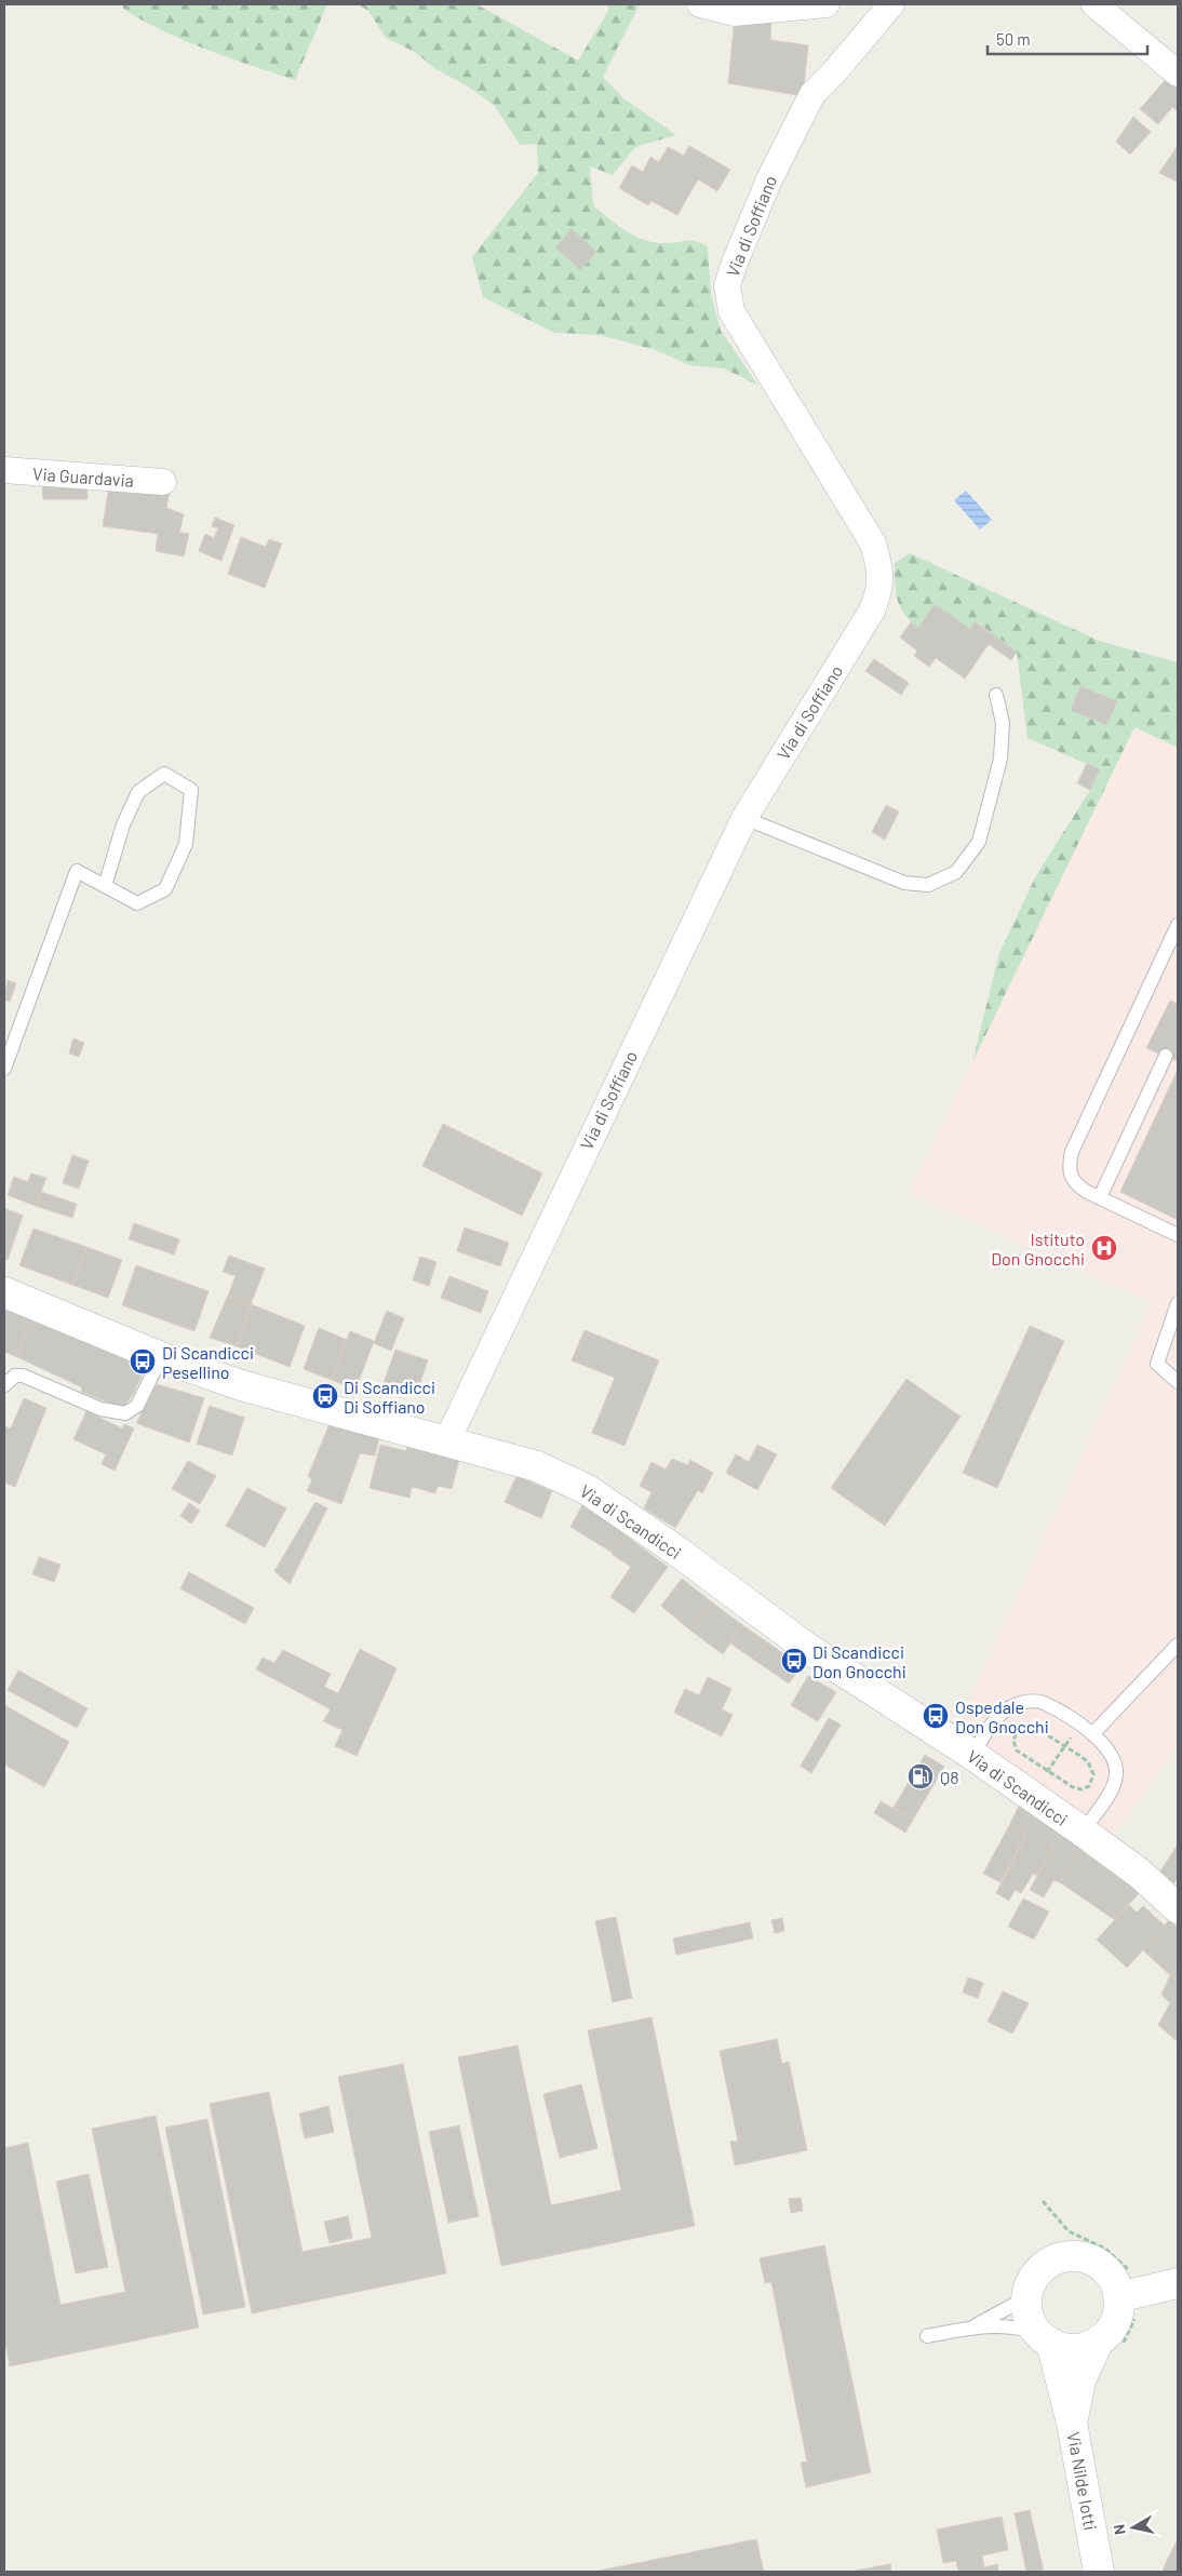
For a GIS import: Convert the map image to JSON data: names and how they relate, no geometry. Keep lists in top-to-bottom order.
{
  "streets": {
    "street": [
      "Via di Soffiano",
      "Via Guardavia",
      "Via di Scandicci",
      "Via Nilde Iotti"
    ]
  },
  "crossings": [
    ["Via di Soffiano", "Via di Scandicci"]
  ],
  "places": {
    "hospital": ["Istituto Don Gnocchi"],
    "bus stop": [
      "Di Scandicci Pesellino",
      "Di Scandicci Di Soffiano",
      "Di Scandicci Don Gnocchi",
      "Ospedale Don Gnocchi"
    ],
    "fuel station": ["Q8"]
  },
  "scale_bar": "50 m",
  "north": "left"
}
